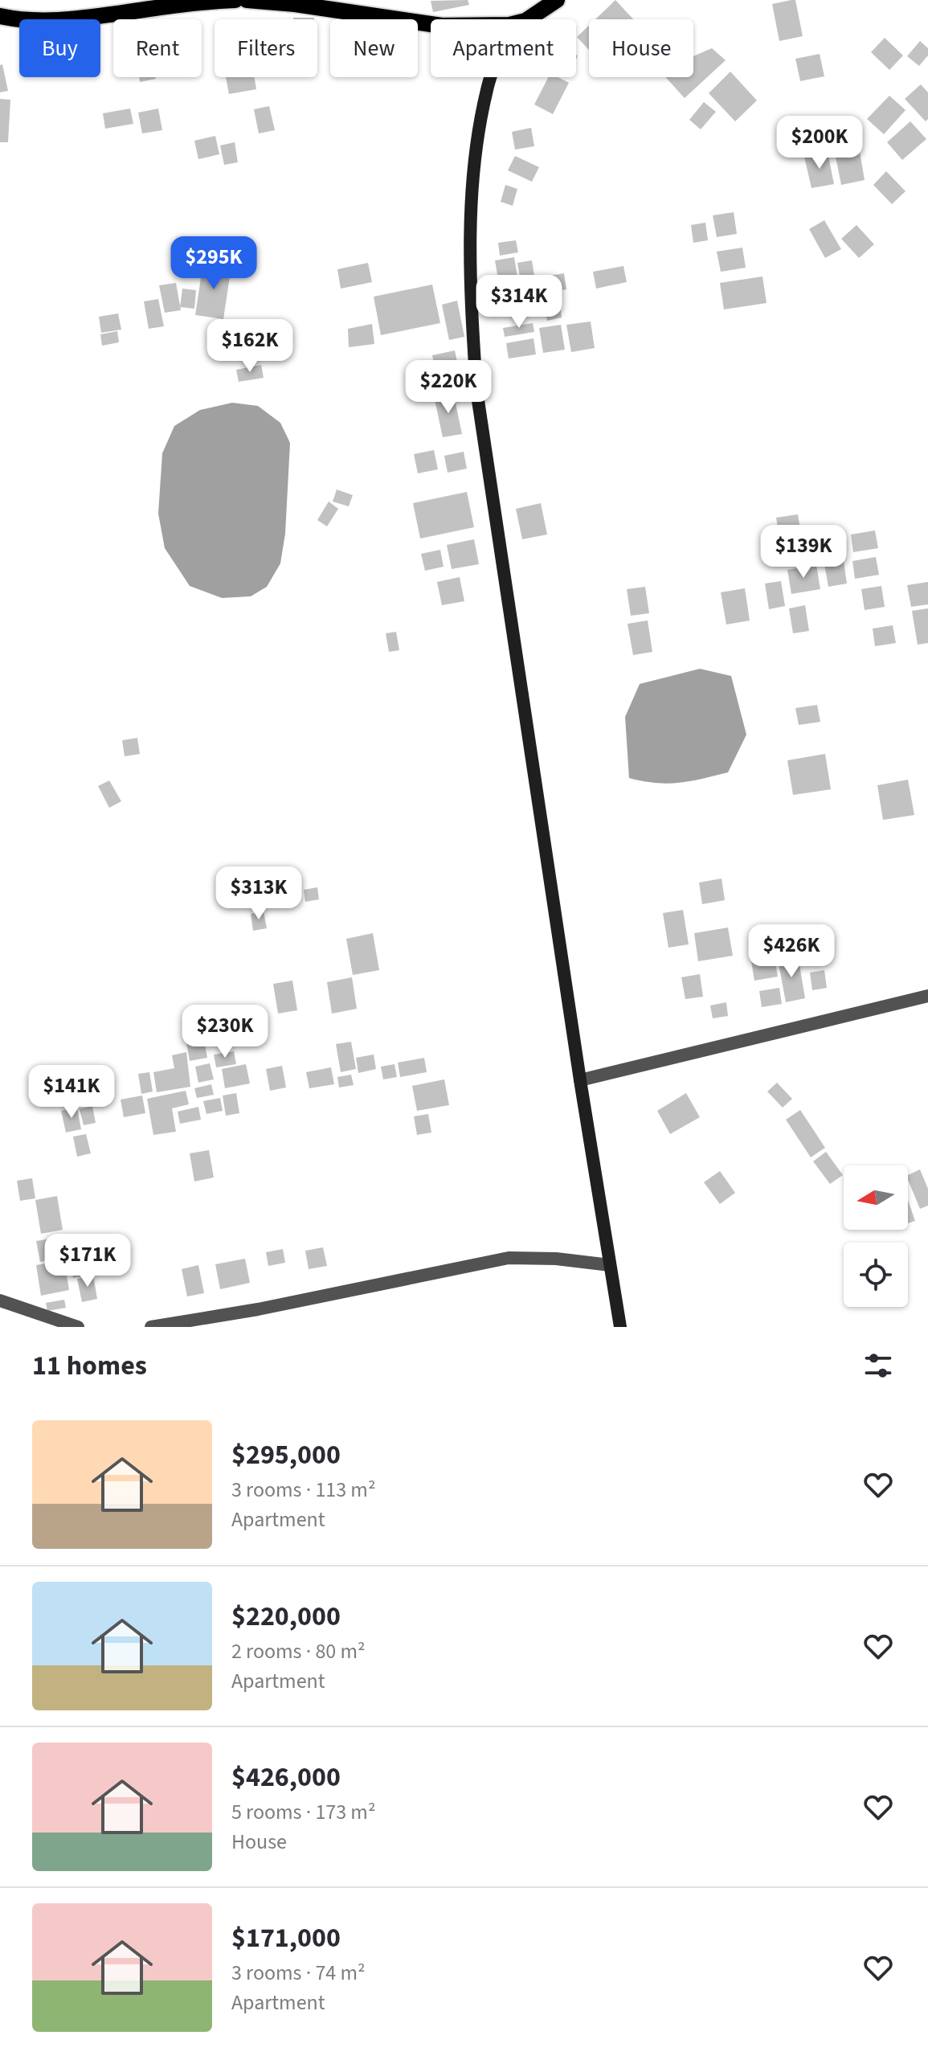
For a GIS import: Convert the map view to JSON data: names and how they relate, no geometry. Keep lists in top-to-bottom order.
{
  "north": "left",
  "page": {
    "chip": [
      "Buy",
      "Rent",
      "Filters",
      "New",
      "Apartment",
      "House"
    ],
    "price": [
      "$200K",
      "$295K",
      "$314K",
      "$162K",
      "$220K",
      "$139K",
      "$313K",
      "$426K",
      "$230K",
      "$141K",
      "$171K"
    ],
    "heading": "11 homes",
    "list": [
      {
        "name": "$295,000",
        "note": "3 rooms · 113 m² · Apartment"
      },
      {
        "name": "$220,000",
        "note": "2 rooms · 80 m² · Apartment"
      },
      {
        "name": "$426,000",
        "note": "5 rooms · 173 m² · House"
      },
      {
        "name": "$171,000",
        "note": "3 rooms · 74 m² · Apartment"
      }
    ]
  }
}
